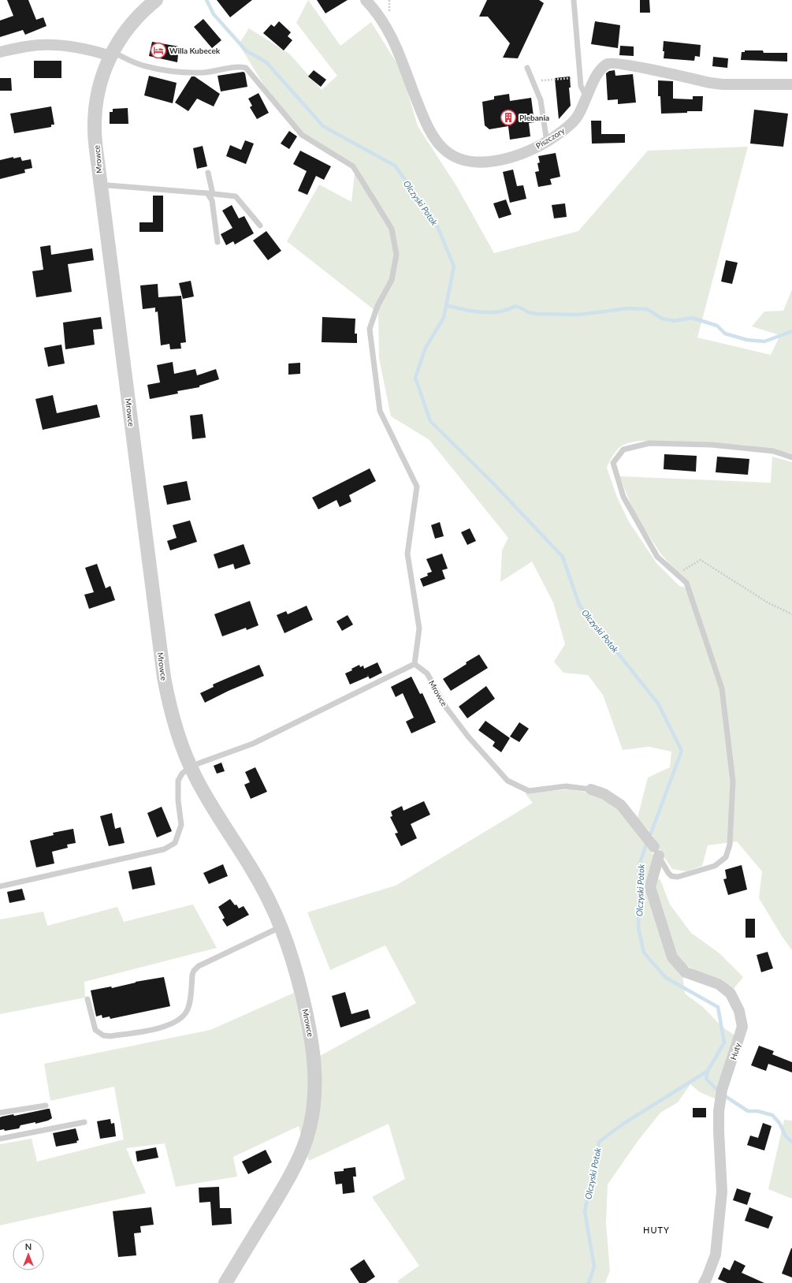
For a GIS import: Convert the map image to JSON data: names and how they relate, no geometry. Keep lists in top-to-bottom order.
{
  "streets": {
    "street": ["Piszczory", "Mrowce", "Huty"]
  },
  "crossings": [
    ["Mrowce", "Huty"]
  ],
  "districts": ["HUTY"],
  "water": ["Olczyski Potok"],
  "places": {
    "hotel": ["Willa Kubecek"],
    "building": ["Plebania"]
  },
  "north": "top"
}
